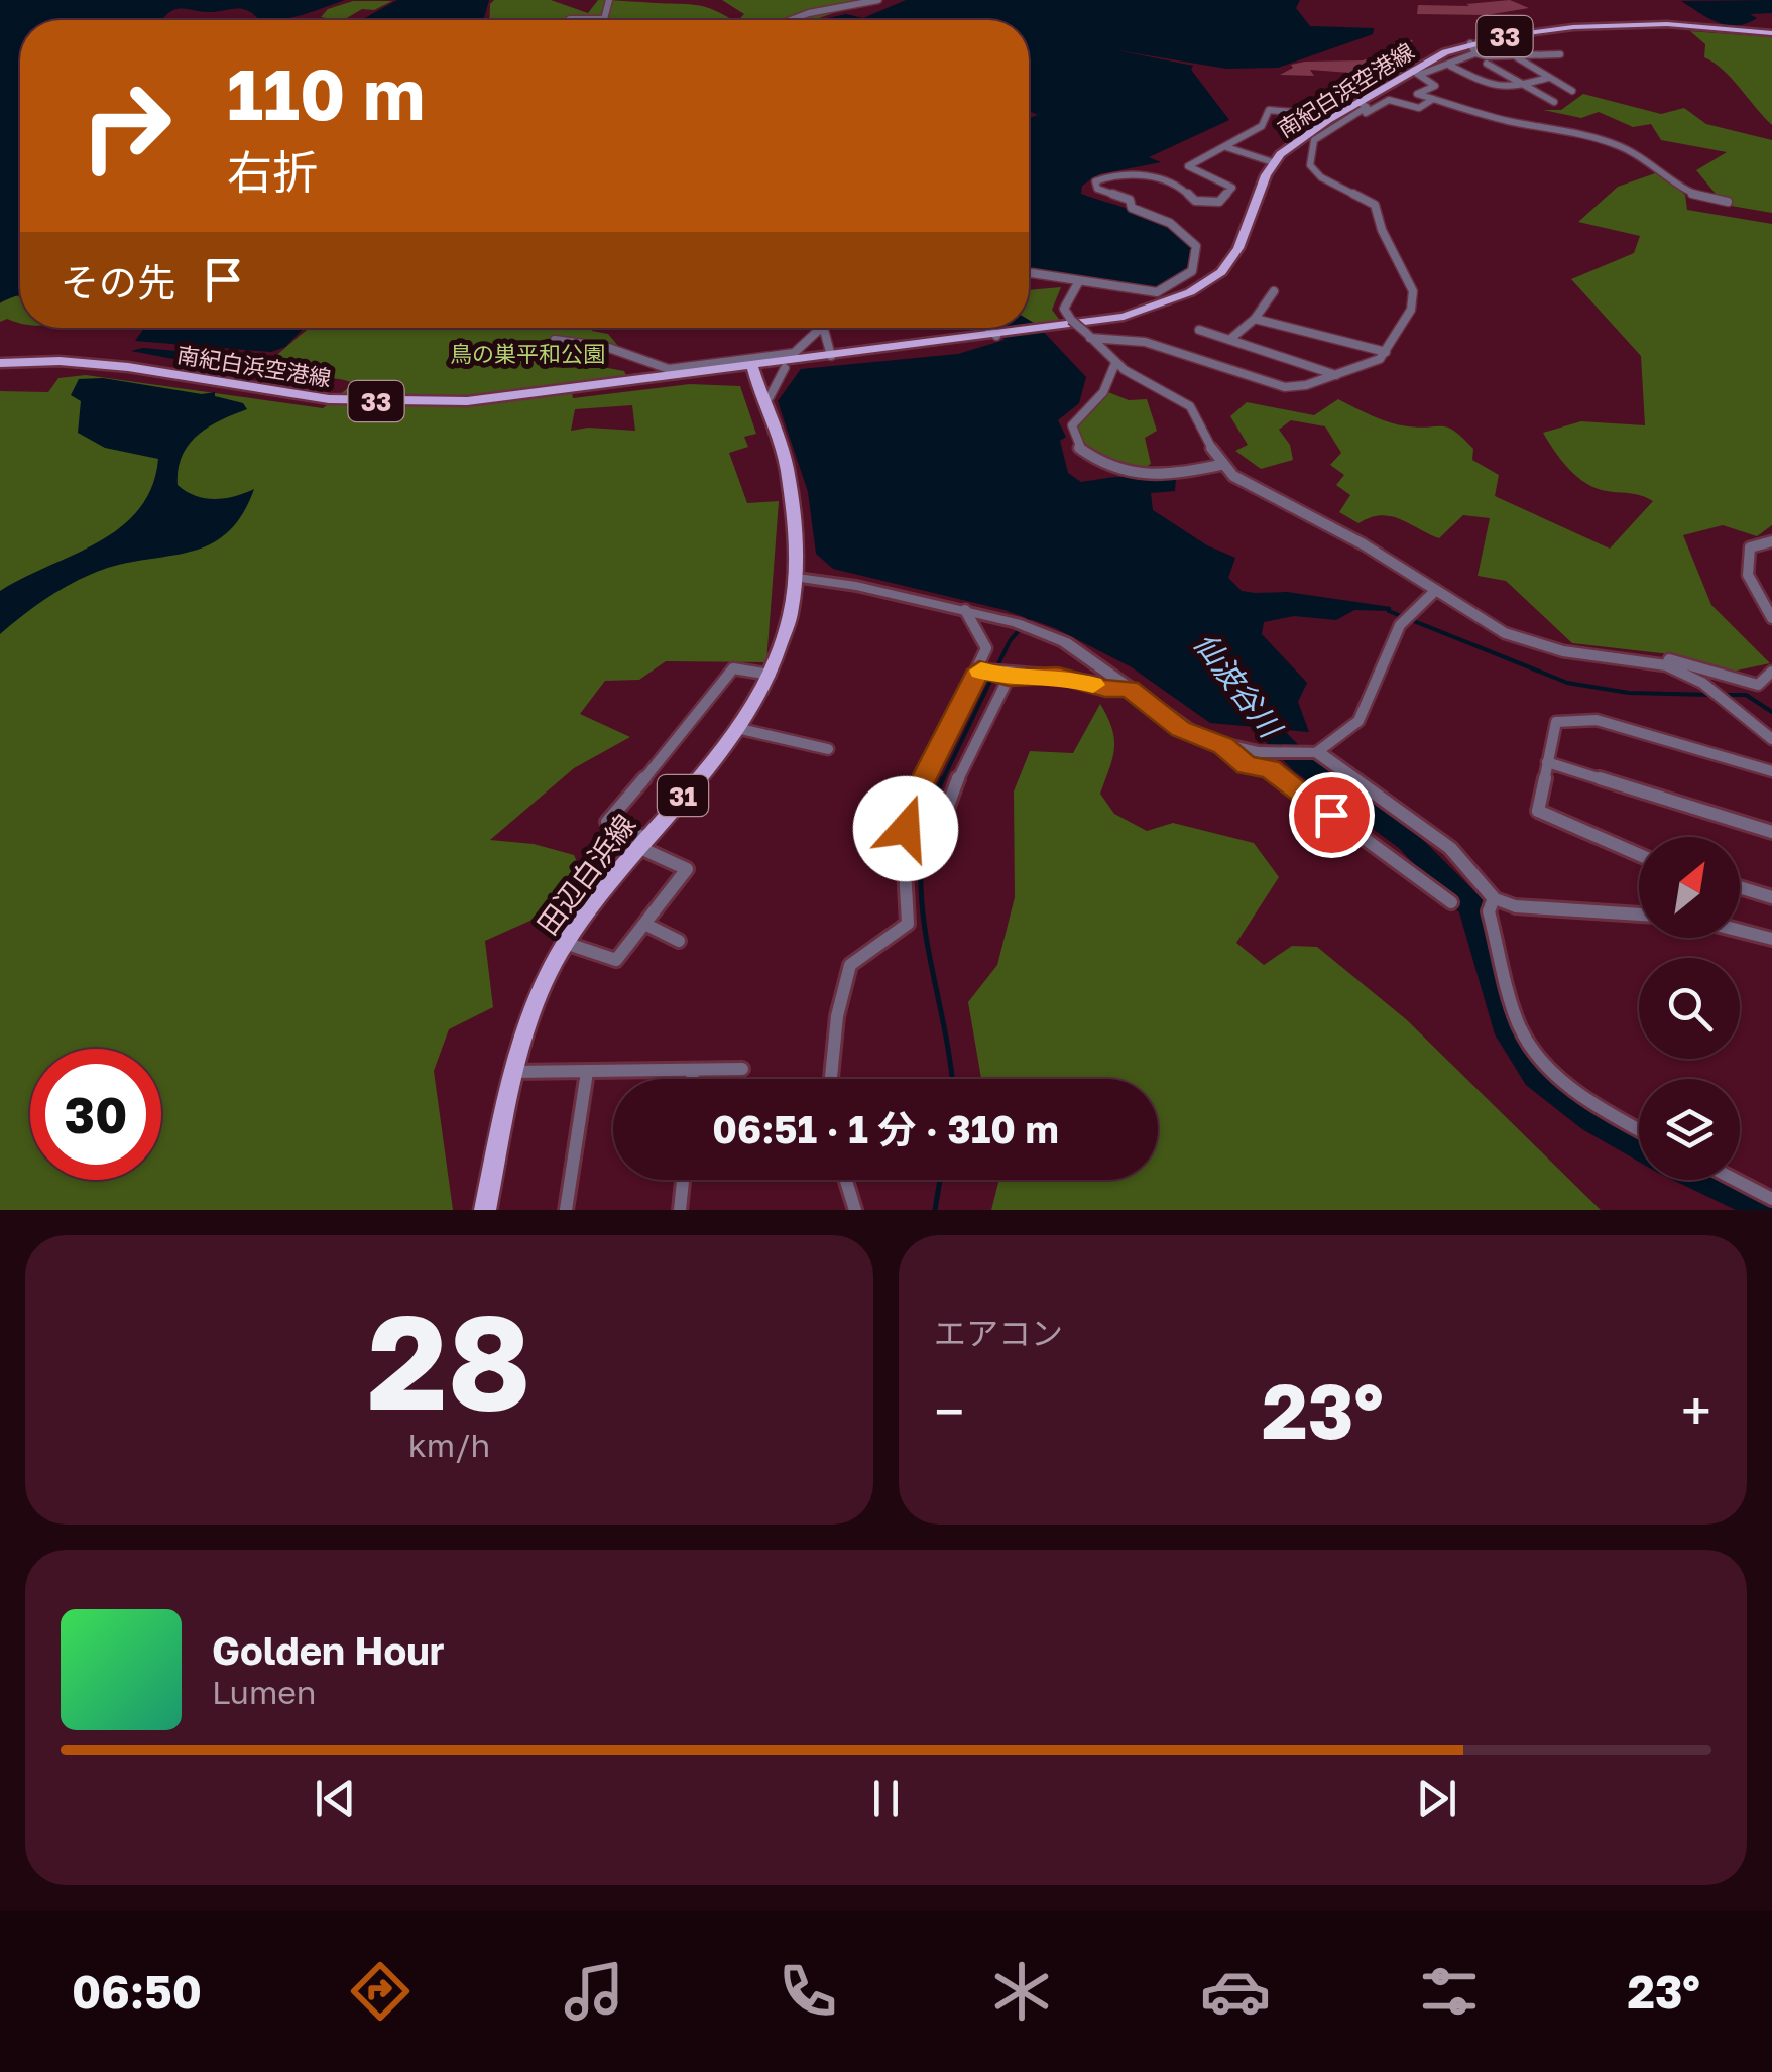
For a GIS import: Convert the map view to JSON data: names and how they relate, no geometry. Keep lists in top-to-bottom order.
{
  "streets": {
    "main road": [
      "33",
      "南紀白浜空港線",
      "31",
      "田辺白浜線"
    ]
  },
  "crossings": [
    ["南紀白浜空港線", "田辺白浜線"]
  ],
  "water": ["仙波谷川"],
  "parks": ["鳥の巣平和公園"],
  "north": "top right",
  "page": {
    "turn": ["110 m", "右折"],
    "then": "その先",
    "limit": "30",
    "trip": "06:51 · 1 分 · 310 m",
    "tile": [
      ["28", "km/h"],
      "エアコン"
    ],
    "heat": ["−", "23°", "+"],
    "song": ["Golden Hour", "Lumen"],
    "tabs": ["06:50", "23°"]
  }
}
